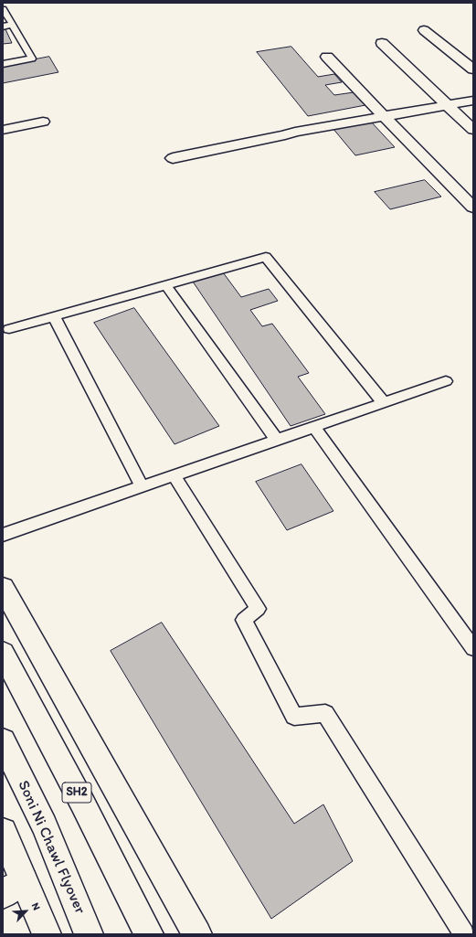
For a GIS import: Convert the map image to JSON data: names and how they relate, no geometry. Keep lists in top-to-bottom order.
{
  "streets": {
    "street": ["SH2", "Soni Ni Chawl Flyover"]
  },
  "north": "top right"
}
